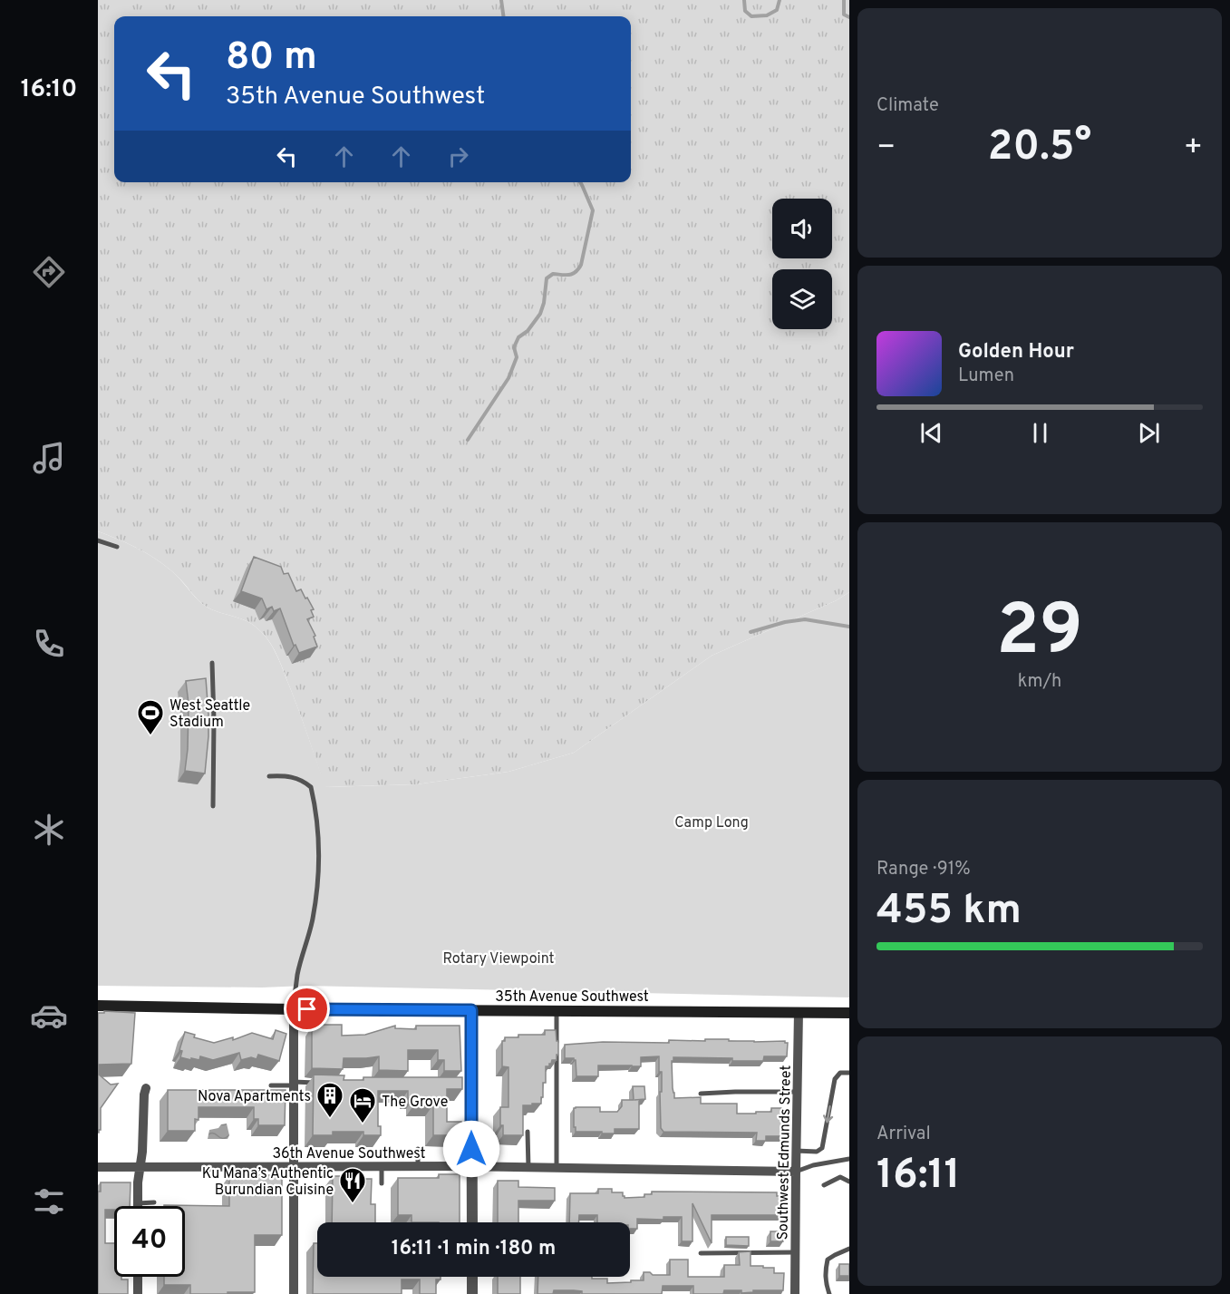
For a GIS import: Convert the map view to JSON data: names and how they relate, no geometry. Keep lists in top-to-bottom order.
{
  "streets": {
    "main road": ["35th Avenue Southwest"],
    "street": ["36th Avenue Southwest", "Southwest Edmunds Street"]
  },
  "crossings": [
    ["35th Avenue Southwest", "Southwest Edmunds Street"],
    ["36th Avenue Southwest", "Southwest Edmunds Street"]
  ],
  "parks": ["Camp Long", "Rotary Viewpoint"],
  "places": {
    "sports": ["West Seattle Stadium"],
    "building": ["Nova Apartments"],
    "hotel": ["The Grove"],
    "restaurant": ["Ku Mana’s Authentic Burundian Cuisine"]
  },
  "page": {
    "tabs": "16:10",
    "tile": [
      "Climate",
      ["29", "km/h"],
      ["Range · 91%", "455 km"],
      ["Arrival", "16:11"]
    ],
    "turn": ["80 m", "35th Avenue Southwest"],
    "heat": ["−", "20.5°", "+"],
    "song": ["Golden Hour", "Lumen"],
    "limit": "40",
    "trip": "16:11 · 1 min · 180 m"
  }
}
